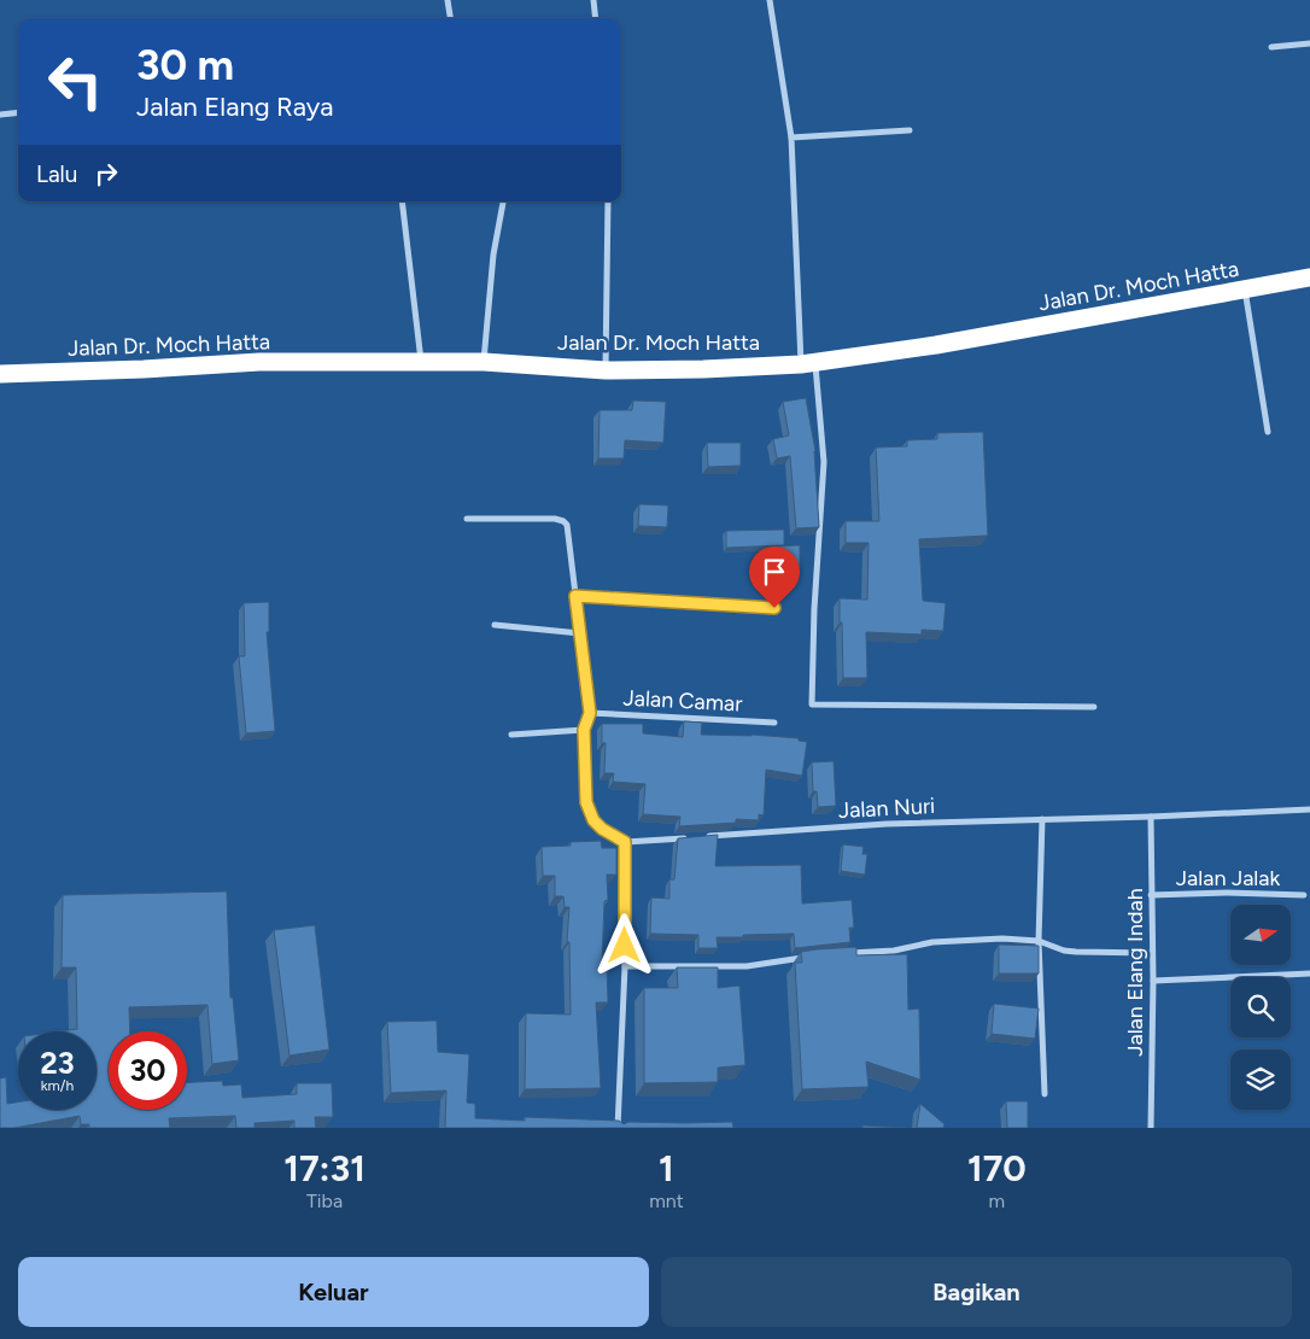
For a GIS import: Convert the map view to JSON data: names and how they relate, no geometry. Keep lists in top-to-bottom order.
{
  "streets": {
    "highway": ["Jalan Dr. Moch Hatta"],
    "street": [
      "Jalan Camar",
      "Jalan Nuri",
      "Jalan Jalak",
      "Jalan Elang Indah"
    ]
  },
  "crossings": [
    ["Jalan Nuri", "Jalan Elang Indah"],
    ["Jalan Jalak", "Jalan Elang Indah"]
  ],
  "north": "right",
  "page": {
    "turn": ["30 m", "Jalan Elang Raya"],
    "then": "Lalu",
    "speed": "23 km/h",
    "limit": "30",
    "eta": [
      "17:31",
      "Tiba",
      "1",
      "mnt",
      "170",
      "m"
    ],
    "buttons": ["Keluar", "Bagikan"]
  }
}
